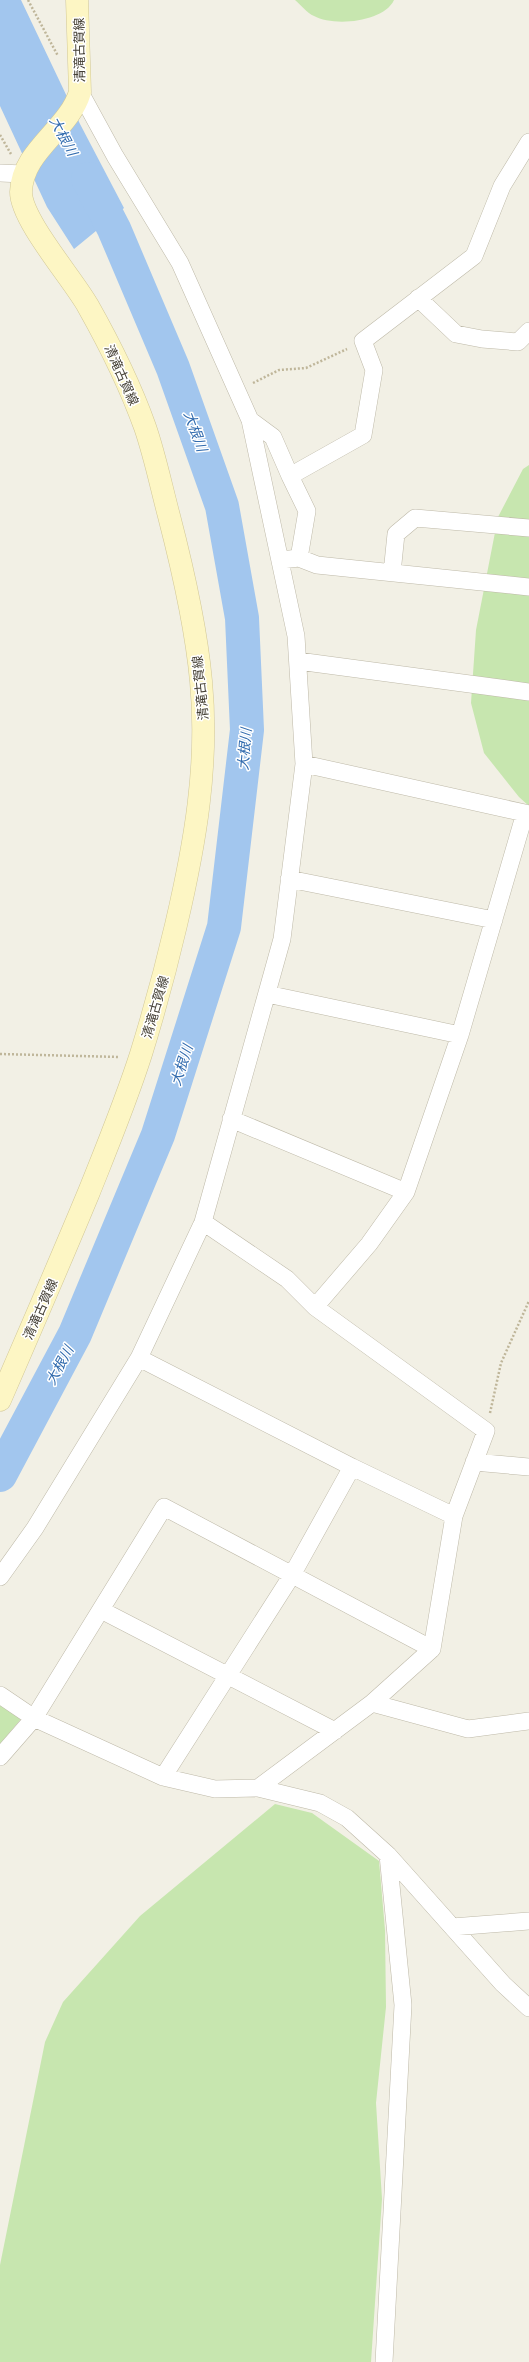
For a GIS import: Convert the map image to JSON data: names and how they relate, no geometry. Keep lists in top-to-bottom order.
{
  "streets": {
    "main road": ["清滝古賀線"]
  },
  "water": ["大根川"]
}
